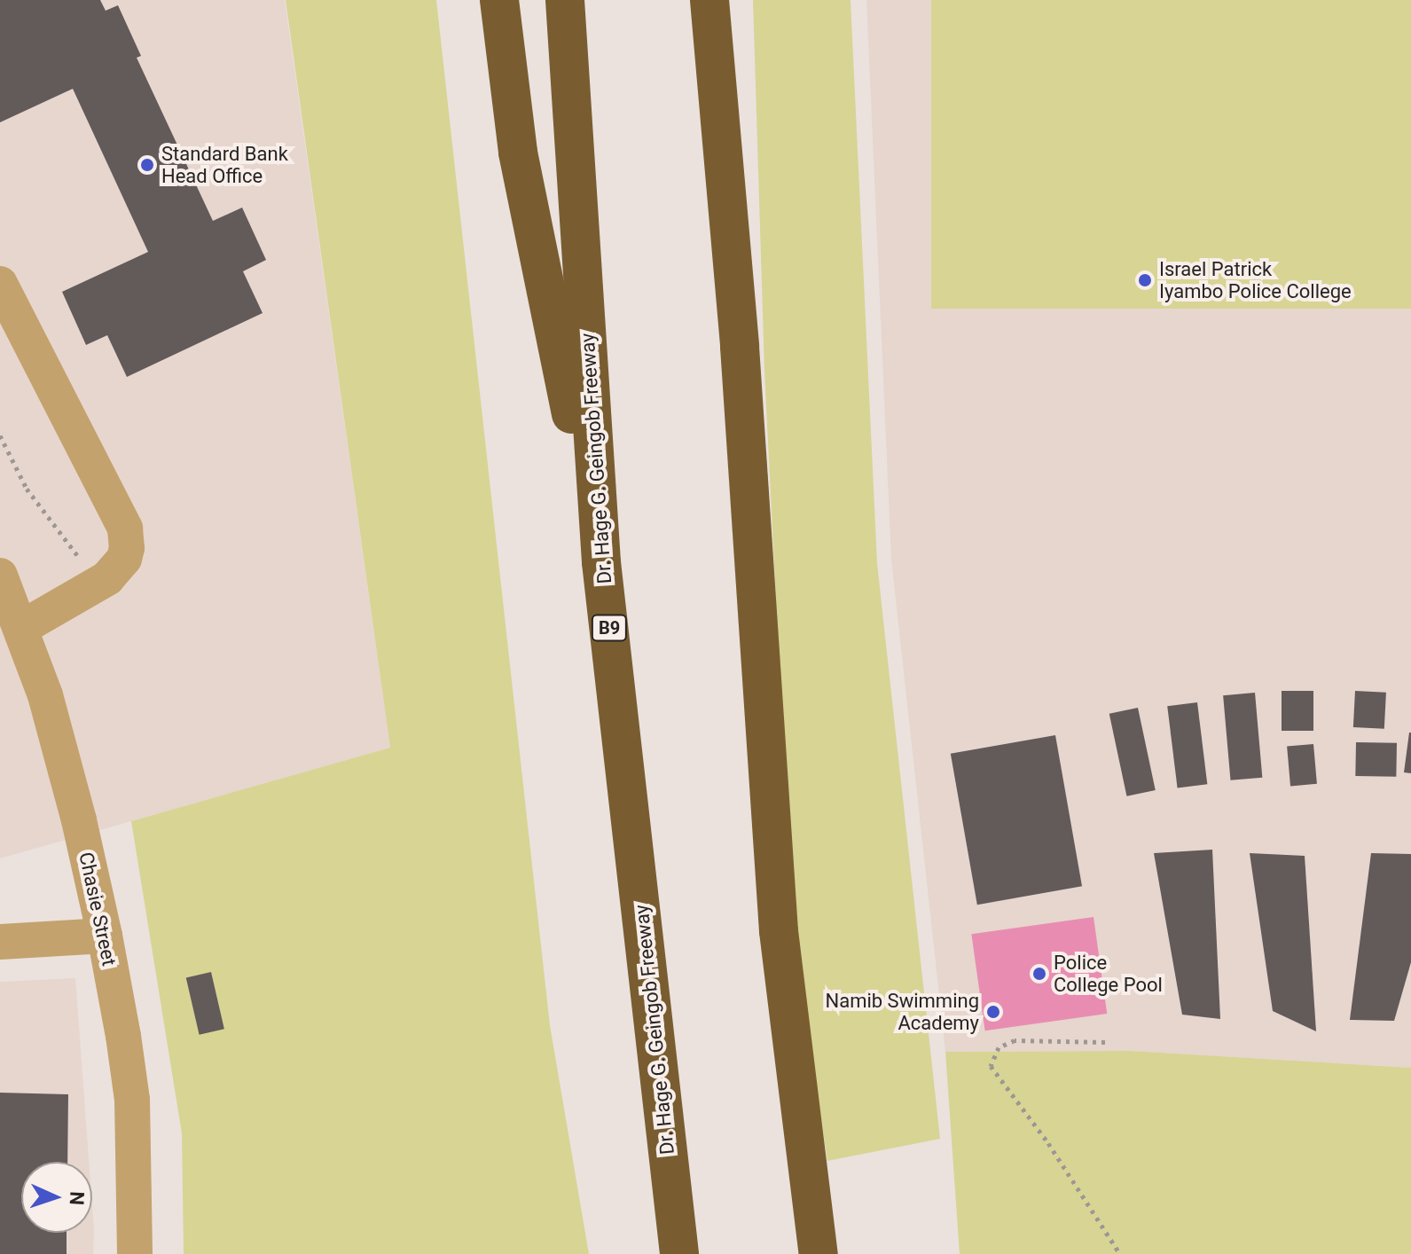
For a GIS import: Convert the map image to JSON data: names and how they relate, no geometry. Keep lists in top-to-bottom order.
{
  "streets": {
    "highway": ["Dr. Hage G. Geingob Freeway", "B9"],
    "street": ["Chasie Street"]
  },
  "places": [
    "Standard Bank Head Office",
    "Israel Patrick Iyambo Police College",
    "Police College Pool",
    "Namib Swimming Academy"
  ],
  "north": "right"
}
